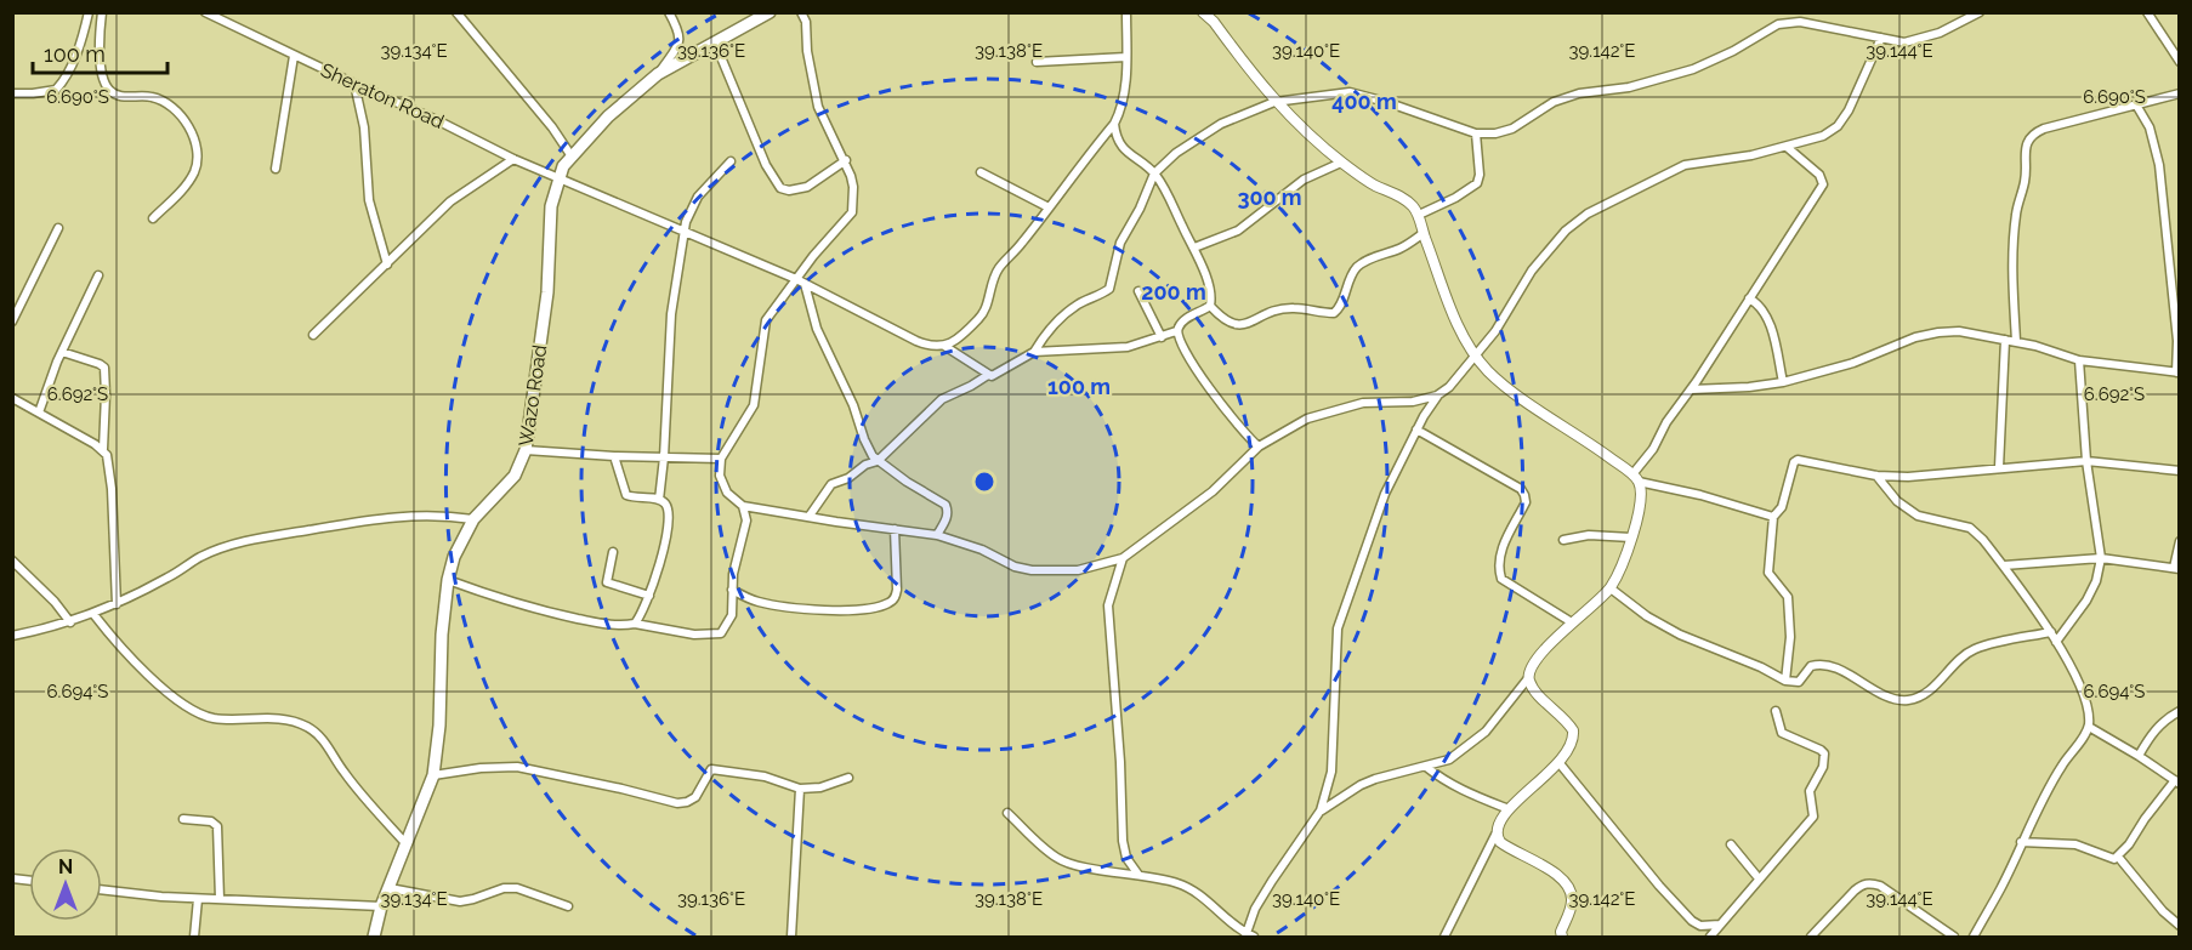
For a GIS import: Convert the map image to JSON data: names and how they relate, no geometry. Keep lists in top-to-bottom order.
{
  "streets": {
    "main road": ["Wazo Road"],
    "street": ["Sheraton Road"]
  },
  "crossings": [
    ["Sheraton Road", "Wazo Road"]
  ],
  "scale_bar": "100 m",
  "north": "top",
  "coordinates": [
    "39.134°E",
    "39.136°E",
    "39.138°E",
    "39.140°E",
    "39.142°E",
    "39.144°E",
    "6.690°S",
    "6.692°S",
    "6.694°S"
  ],
  "rings": [
    "400 m",
    "300 m",
    "200 m",
    "100 m"
  ]
}
